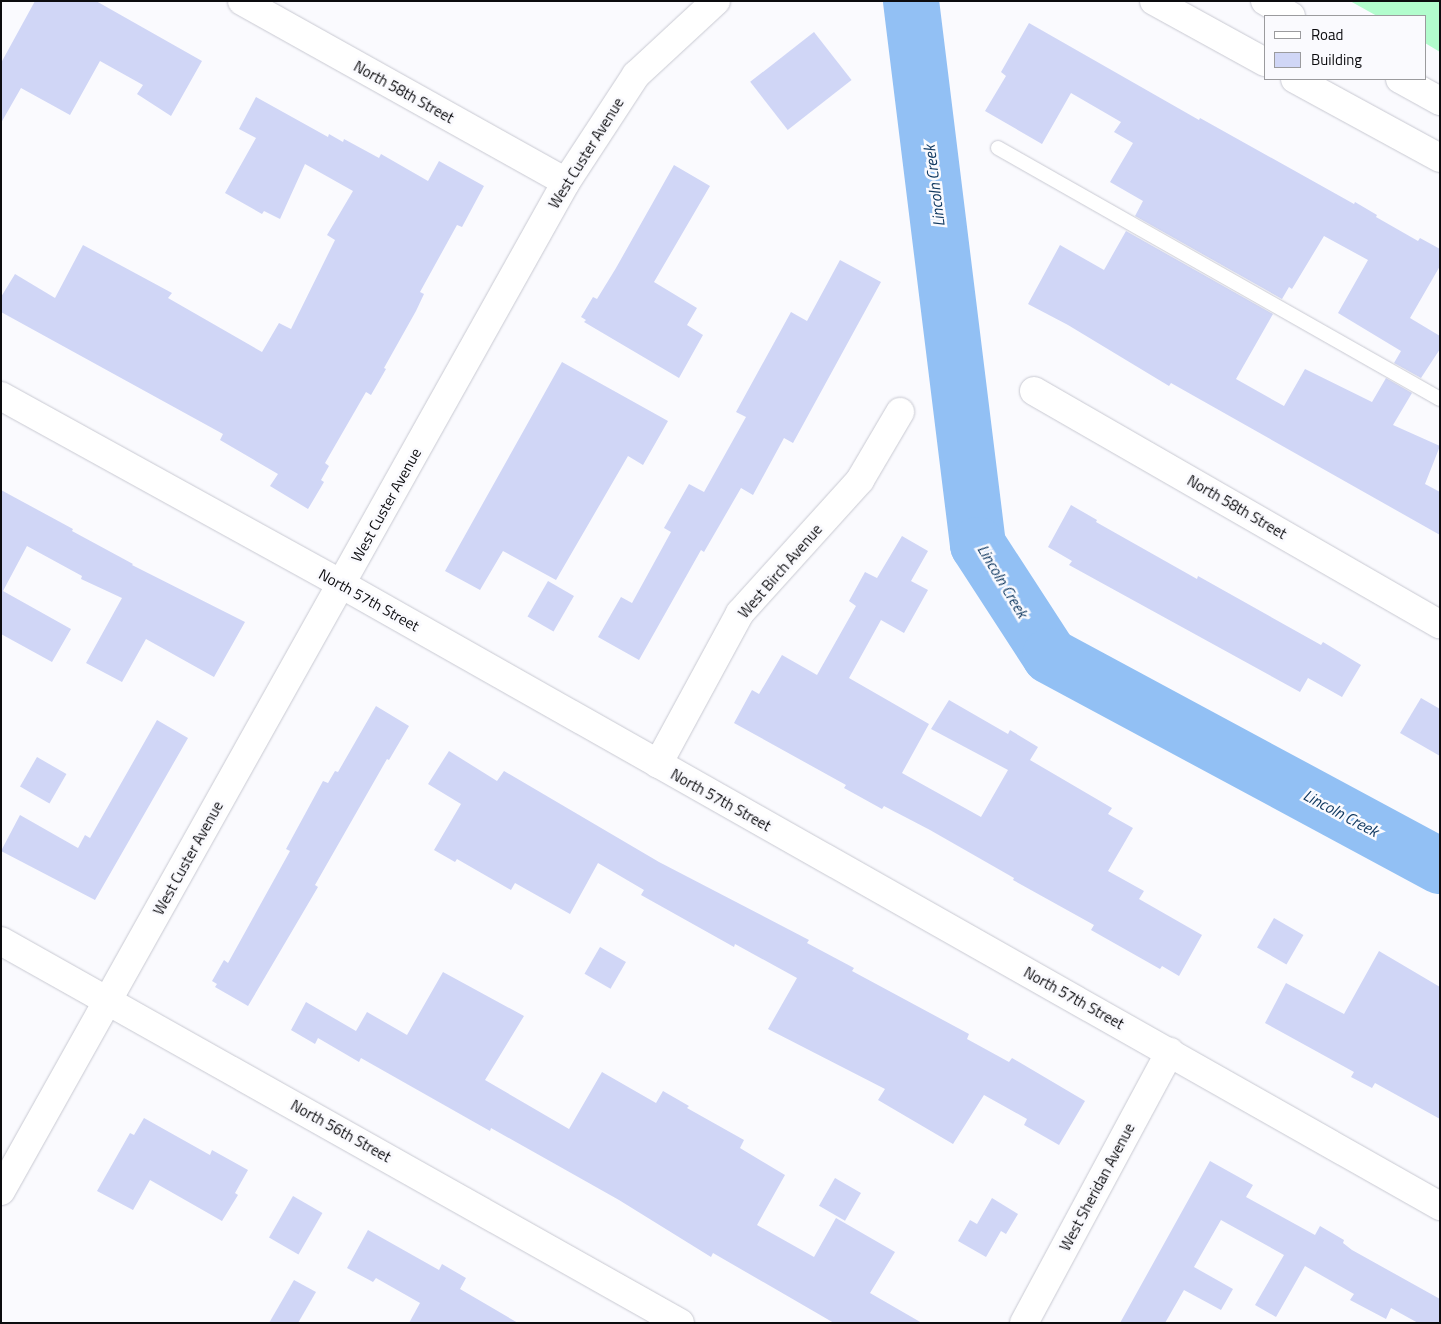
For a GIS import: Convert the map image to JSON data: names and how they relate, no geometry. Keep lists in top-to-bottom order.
{
  "streets": {
    "street": [
      "North 58th Street",
      "West Custer Avenue",
      "West Birch Avenue",
      "North 57th Street",
      "North 56th Street",
      "West Sheridan Avenue"
    ]
  },
  "crossings": [
    ["North 58th Street", "West Custer Avenue"],
    ["West Custer Avenue", "North 57th Street"],
    ["West Custer Avenue", "North 56th Street"],
    ["West Birch Avenue", "North 57th Street"],
    ["North 57th Street", "West Sheridan Avenue"]
  ],
  "water": ["Lincoln Creek"],
  "legend": ["Road", "Building"]
}
